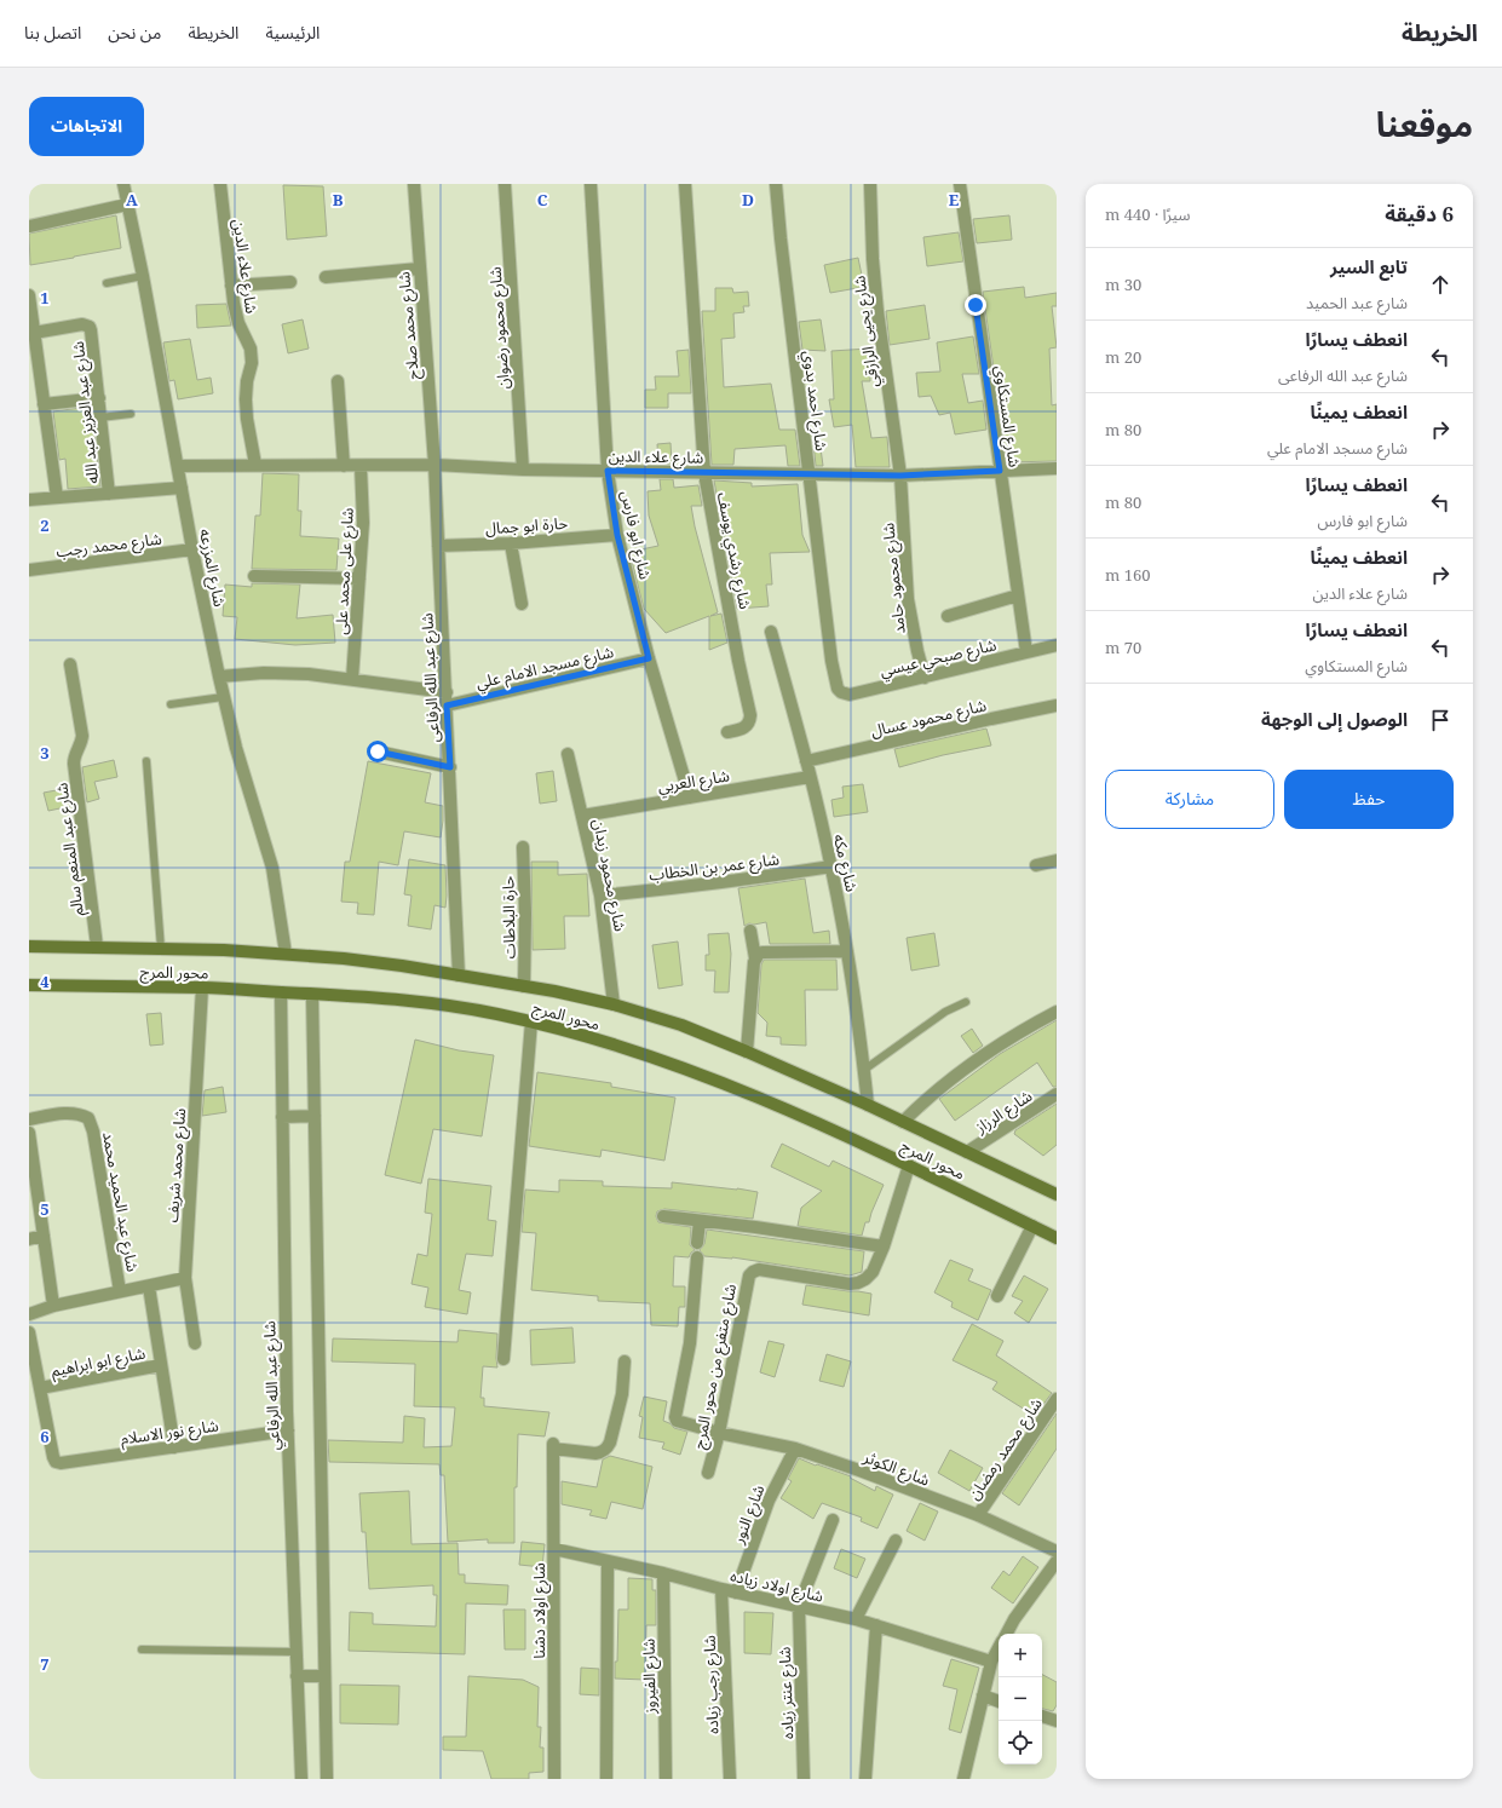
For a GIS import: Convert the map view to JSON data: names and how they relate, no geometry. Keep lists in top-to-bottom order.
{
  "streets": {
    "main road": ["محور المرج"],
    "street": [
      "شارع علاء الدين",
      "شارع محمد صلاح",
      "شارع محمود رضوان",
      "شارع يحيى الرازقي",
      "شارع احمد بدوي",
      "شارع عبد العزيز عبد الله",
      "شارع المستكاوي",
      "حارة ابو جمال",
      "شارع ابو فارس",
      "شارع محمد رجب",
      "شارع رشدي يوسف",
      "شارع المزرعه",
      "شارع على محمد على",
      "شارع محمود حامد",
      "شارع صبحي عيسي",
      "شارع مسجد الامام علي",
      "شارع عبد الله الرفاعى",
      "شارع محمود عسال",
      "شارع العربي",
      "شارع عبد المنعم سالم",
      "شارع مكه",
      "شارع عمر بن الخطاب",
      "شارع محمود زيدان",
      "حارة البلاطات",
      "شارع الرزاز",
      "شارع محمد شريف",
      "شارع عبد الحميد محمد",
      "شارع ابو ابراهيم",
      "شارع متفرع من محور المرج",
      "شارع عبد الله الرفاعي",
      "شارع نور الاسلام",
      "شارع محمد رمضان",
      "شارع الكوثر",
      "شارع النور",
      "شارع اولاد زياده",
      "شارع اولاد دشنا",
      "شارع الفيروز",
      "شارع رجب زياده",
      "شارع عنتر زياده"
    ]
  },
  "crossings": [
    ["شارع علاء الدين", "شارع محمد صلاح"],
    ["شارع علاء الدين", "شارع محمود رضوان"],
    ["شارع علاء الدين", "شارع يحيى الرازقي"],
    ["شارع علاء الدين", "شارع احمد بدوي"],
    ["شارع علاء الدين", "شارع المستكاوي"],
    ["شارع علاء الدين", "شارع ابو فارس"],
    ["شارع علاء الدين", "شارع رشدي يوسف"],
    ["شارع علاء الدين", "شارع المزرعه"],
    ["شارع علاء الدين", "شارع على محمد على"],
    ["شارع علاء الدين", "شارع محمود حامد"],
    ["شارع علاء الدين", "شارع عبد الله الرفاعى"],
    ["شارع محمد صلاح", "شارع عبد الله الرفاعى"],
    ["شارع يحيى الرازقي", "شارع محمود حامد"],
    ["شارع احمد بدوي", "شارع صبحي عيسي"],
    ["شارع المستكاوي", "شارع صبحي عيسي"],
    ["حارة ابو جمال", "شارع ابو فارس"],
    ["حارة ابو جمال", "شارع عبد الله الرفاعى"],
    ["شارع ابو فارس", "شارع مسجد الامام علي"],
    ["شارع ابو فارس", "شارع العربي"],
    ["شارع محمد رجب", "شارع المزرعه"],
    ["شارع المزرعه", "محور المرج"],
    ["شارع محمود حامد", "شارع صبحي عيسي"],
    ["شارع مسجد الامام علي", "شارع عبد الله الرفاعى"],
    ["شارع عبد الله الرفاعى", "محور المرج"],
    ["شارع محمود عسال", "شارع مكه"],
    ["شارع العربي", "شارع مكه"],
    ["شارع العربي", "شارع محمود زيدان"],
    ["شارع عبد المنعم سالم", "محور المرج"],
    ["شارع مكه", "شارع عمر بن الخطاب"],
    ["شارع مكه", "محور المرج"],
    ["شارع عمر بن الخطاب", "شارع محمود زيدان"],
    ["شارع محمود زيدان", "محور المرج"],
    ["حارة البلاطات", "محور المرج"],
    ["محور المرج", "شارع الرزاز"],
    ["محور المرج", "شارع محمد شريف"],
    ["محور المرج", "شارع متفرع من محور المرج"],
    ["محور المرج", "شارع عبد الله الرفاعي"],
    ["شارع ابو ابراهيم", "شارع نور الاسلام"],
    ["شارع متفرع من محور المرج", "شارع الكوثر"],
    ["شارع عبد الله الرفاعي", "شارع نور الاسلام"],
    ["شارع محمد رمضان", "شارع الكوثر"],
    ["شارع الكوثر", "شارع النور"],
    ["شارع النور", "شارع اولاد زياده"],
    ["شارع اولاد زياده", "شارع اولاد دشنا"],
    ["شارع اولاد زياده", "شارع الفيروز"],
    ["شارع اولاد زياده", "شارع رجب زياده"],
    ["شارع اولاد زياده", "شارع عنتر زياده"]
  ],
  "page": {
    "header": "الخريطة",
    "nav": [
      "الرئيسية",
      "الخريطة",
      "من نحن",
      "اتصل بنا"
    ],
    "title": "موقعنا",
    "buttons": [
      "الاتجاهات",
      ["حفظ", "مشاركة"]
    ],
    "heading": ["6 دقيقة", "سيرًا · 440 m"],
    "list": [
      ["تابع السير", "شارع عبد الحميد", "30 m"],
      ["انعطف يسارًا", "شارع عبد الله الرفاعى", "20 m"],
      ["انعطف يمينًا", "شارع مسجد الامام علي", "80 m"],
      ["انعطف يسارًا", "شارع ابو فارس", "80 m"],
      ["انعطف يمينًا", "شارع علاء الدين", "160 m"],
      ["انعطف يسارًا", "شارع المستكاوي", "70 m"],
      "الوصول إلى الوجهة"
    ],
    "map_buttons": ["+", "−"]
  },
  "grid": {
    "columns": [
      "A",
      "B",
      "C",
      "D",
      "E"
    ],
    "rows": [
      "1",
      "2",
      "3",
      "4",
      "5",
      "6",
      "7"
    ]
  }
}
